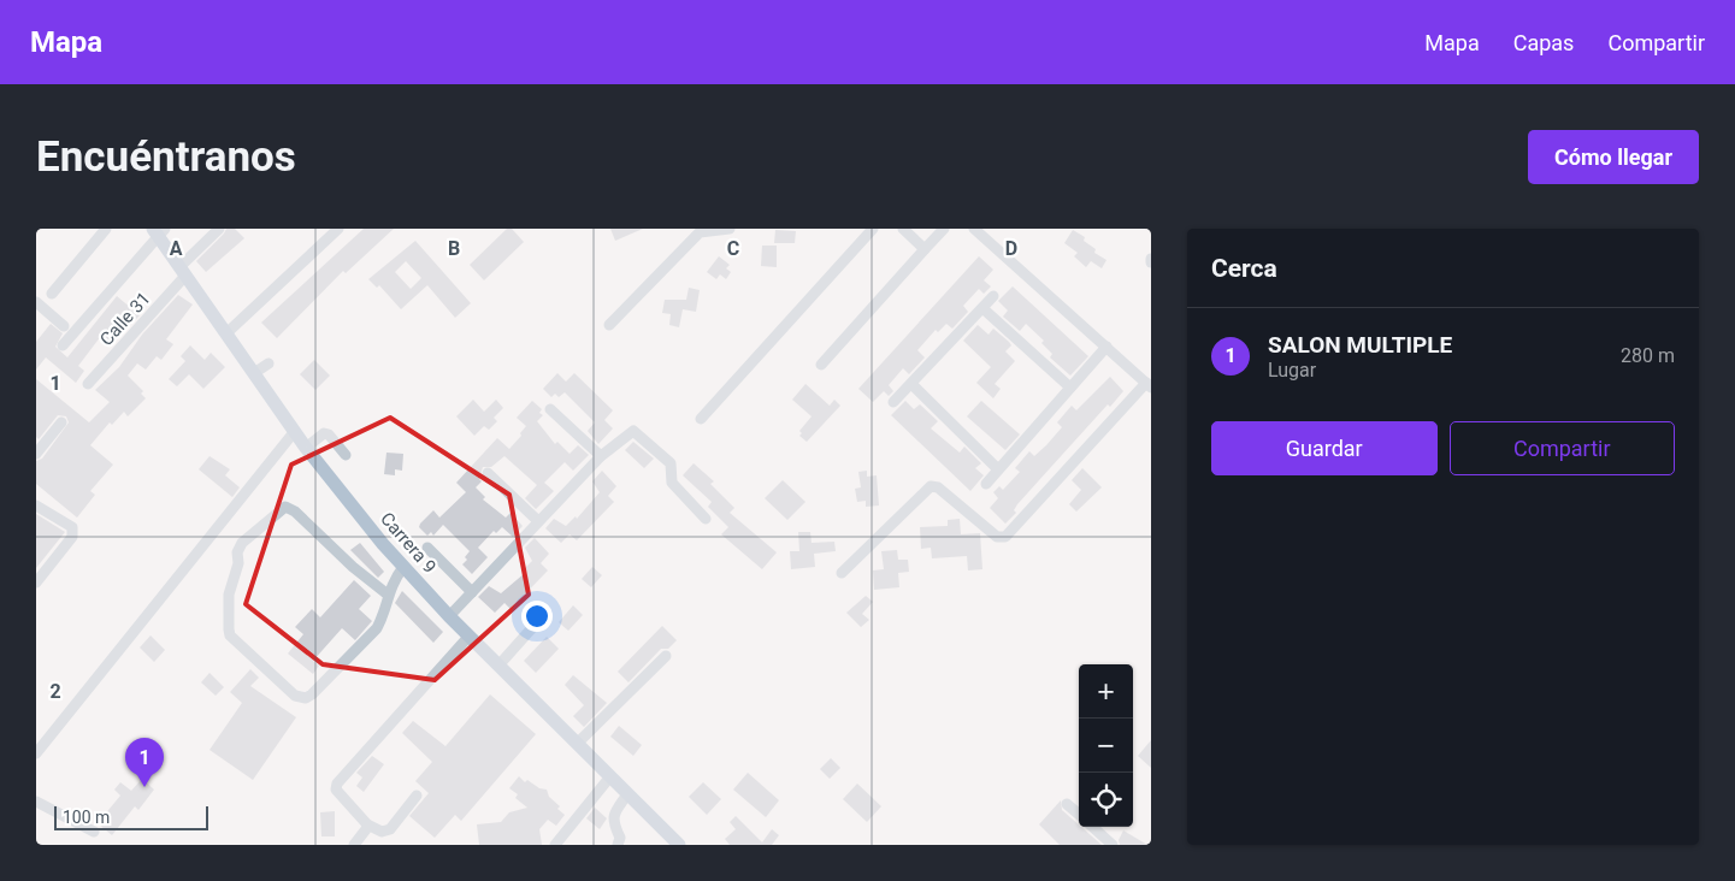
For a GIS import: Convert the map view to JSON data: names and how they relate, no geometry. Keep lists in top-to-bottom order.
{
  "streets": {
    "main road": ["Carrera 9"],
    "street": ["Calle 31"]
  },
  "crossings": [
    ["Calle 31", "Carrera 9"]
  ],
  "scale_bar": "100 m",
  "page": {
    "header": "Mapa",
    "nav": ["Mapa", "Capas", "Compartir"],
    "buttons": [
      "Cómo llegar",
      ["Guardar", "Compartir"]
    ],
    "title": "Encuéntranos",
    "heading": "Cerca",
    "list": [
      {
        "mark": "1",
        "name": "SALON MULTIPLE",
        "note": "Lugar",
        "value": "280 m"
      }
    ],
    "map_buttons": ["+", "−"],
    "pins": "1",
    "scale": "100 m"
  },
  "grid": {
    "columns": [
      "A",
      "B",
      "C",
      "D"
    ],
    "rows": ["1", "2"]
  }
}
